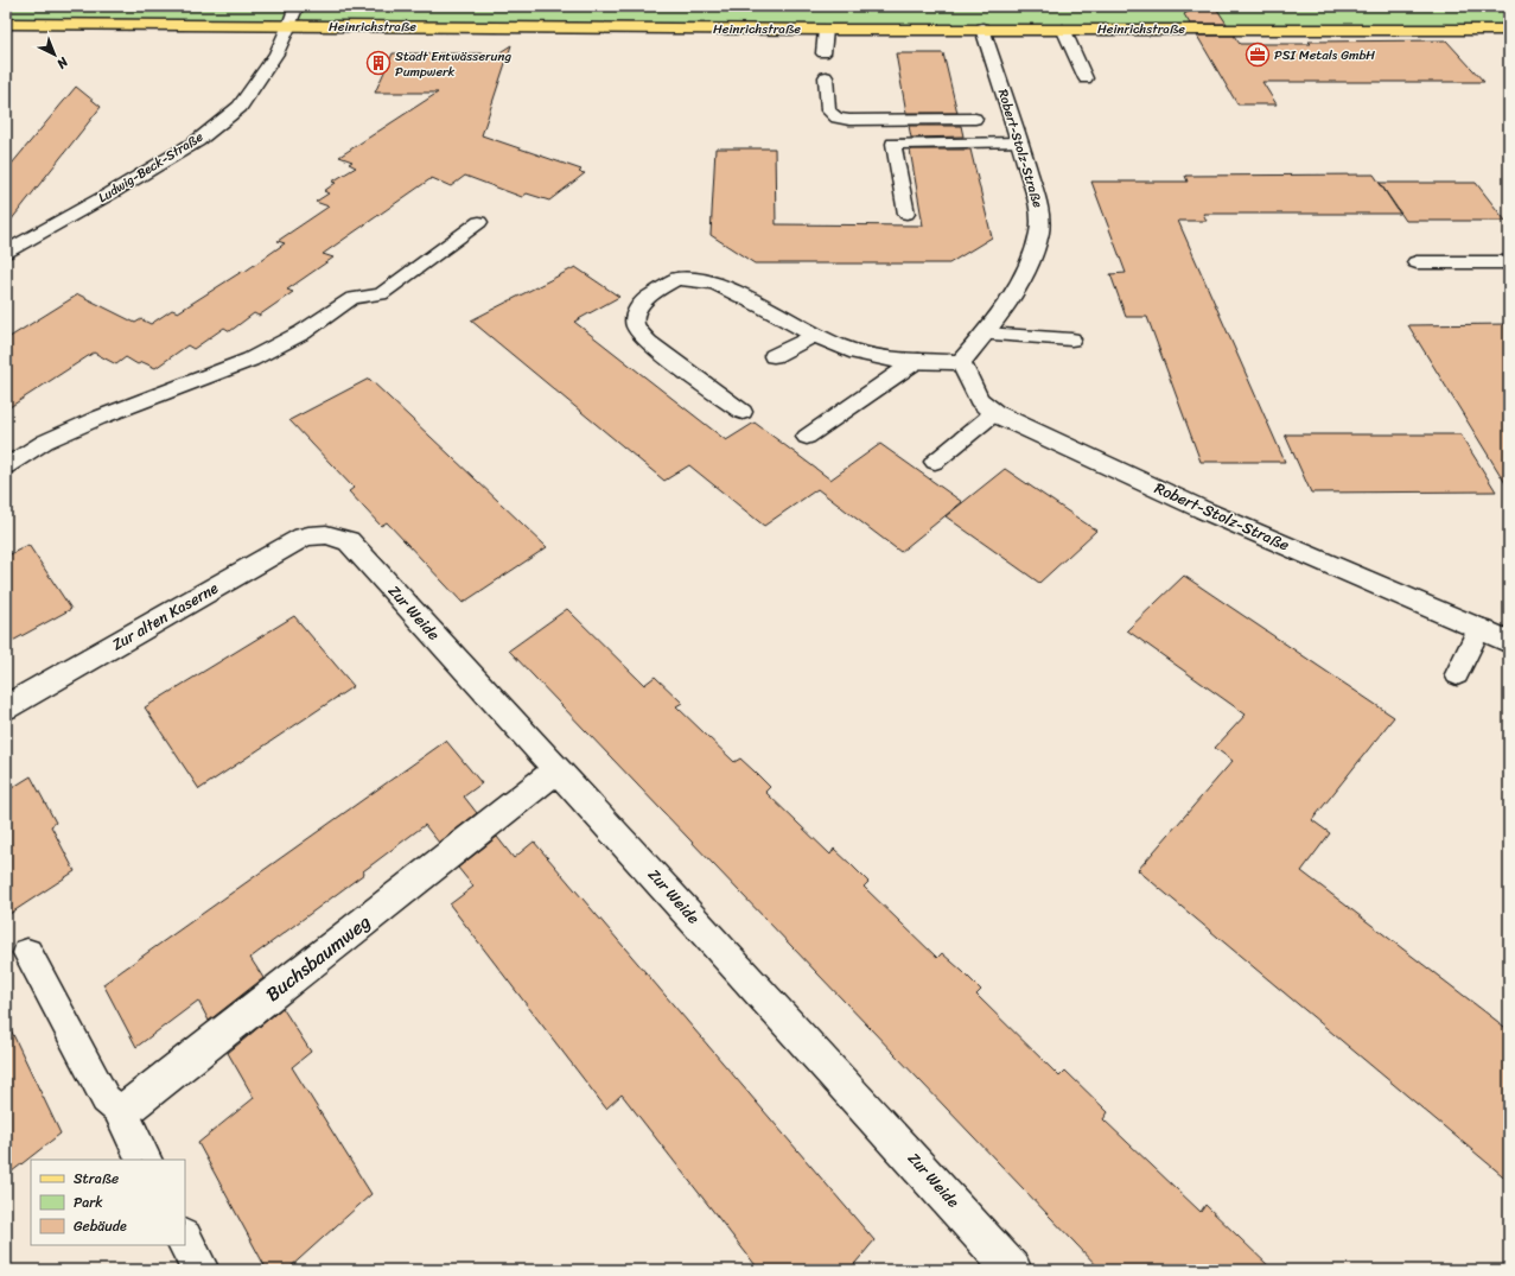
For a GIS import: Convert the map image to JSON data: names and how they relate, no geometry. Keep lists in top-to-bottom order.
{
  "streets": {
    "main road": ["Heinrichstraße"],
    "street": [
      "Robert-Stolz-Straße",
      "Ludwig-Beck-Straße",
      "Zur Weide",
      "Zur alten Kaserne",
      "Buchsbaumweg"
    ]
  },
  "crossings": [
    ["Heinrichstraße", "Robert-Stolz-Straße"],
    ["Heinrichstraße", "Ludwig-Beck-Straße"],
    ["Zur Weide", "Zur alten Kaserne"],
    ["Zur Weide", "Buchsbaumweg"]
  ],
  "places": {
    "office": ["PSI Metals GmbH"],
    "building": ["Stadt Entwässerung Pumpwerk"]
  },
  "legend": ["Straße", "Park", "Gebäude"],
  "north": "bottom right"
}
